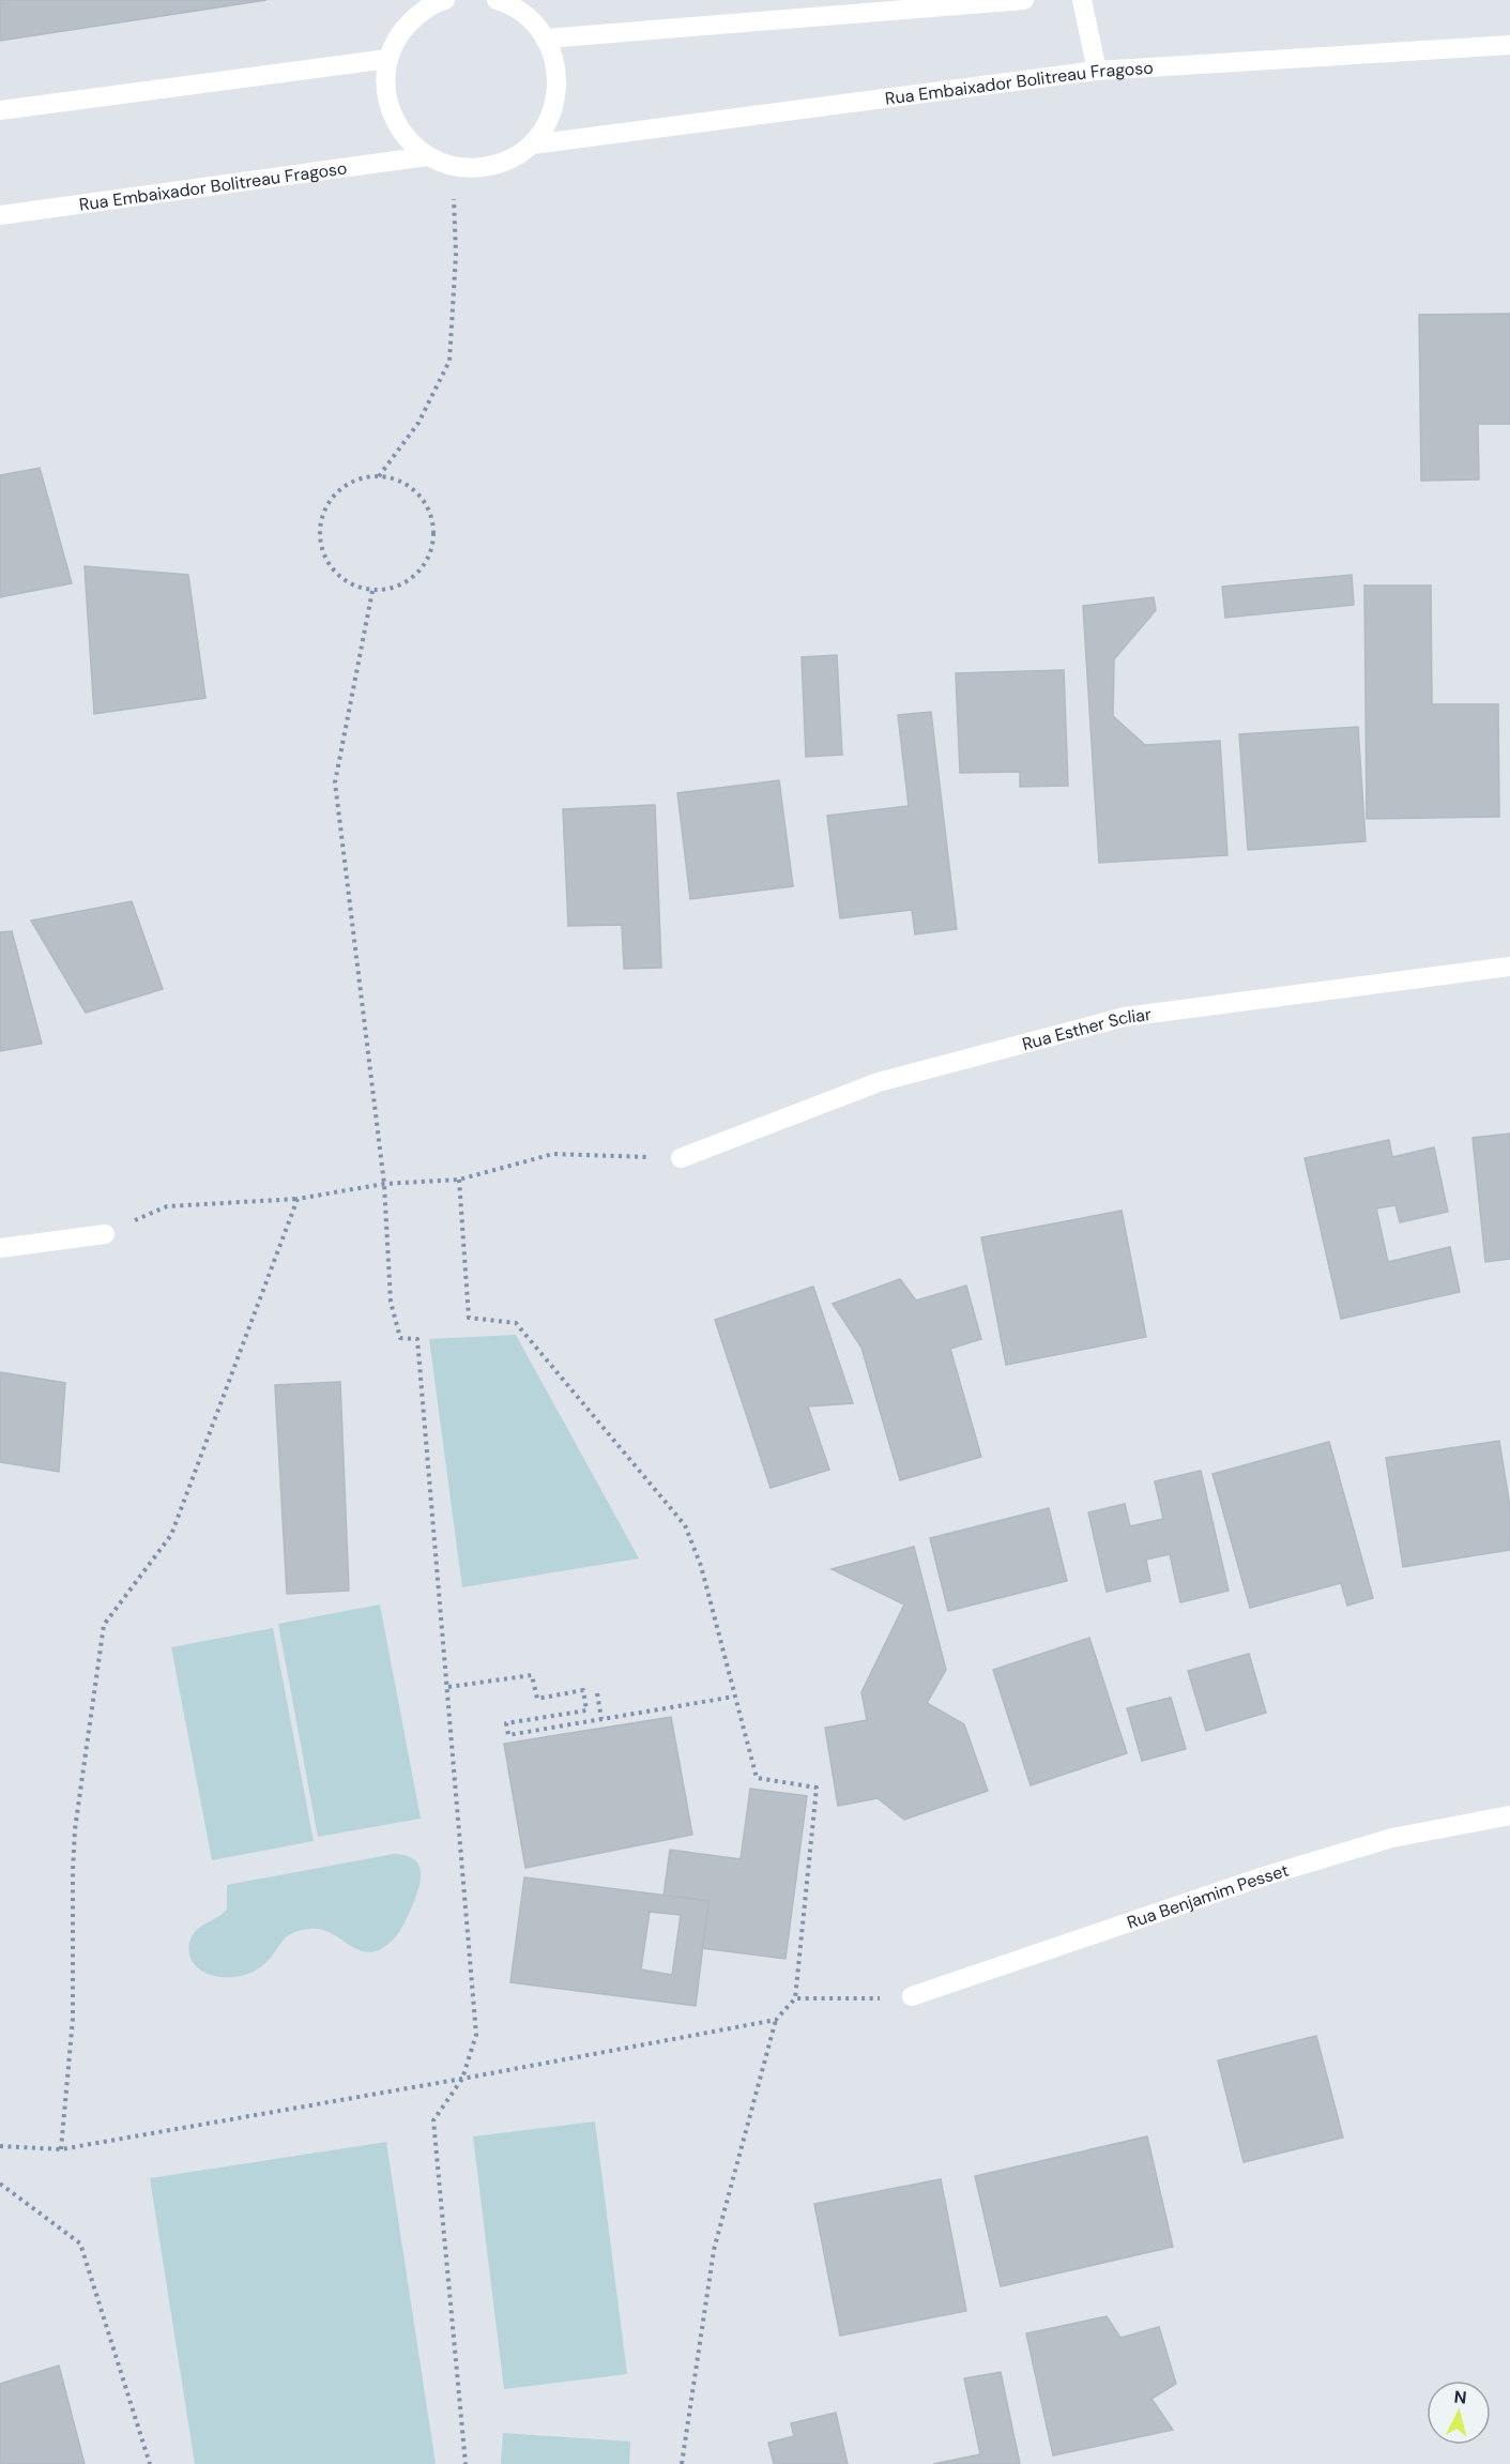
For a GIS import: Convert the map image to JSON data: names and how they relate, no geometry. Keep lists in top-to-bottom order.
{
  "streets": {
    "street": ["Rua Embaixador Bolitreau Fragoso", "Rua Esther Scliar", "Rua Benjamim Pesset"]
  },
  "north": "top"
}
